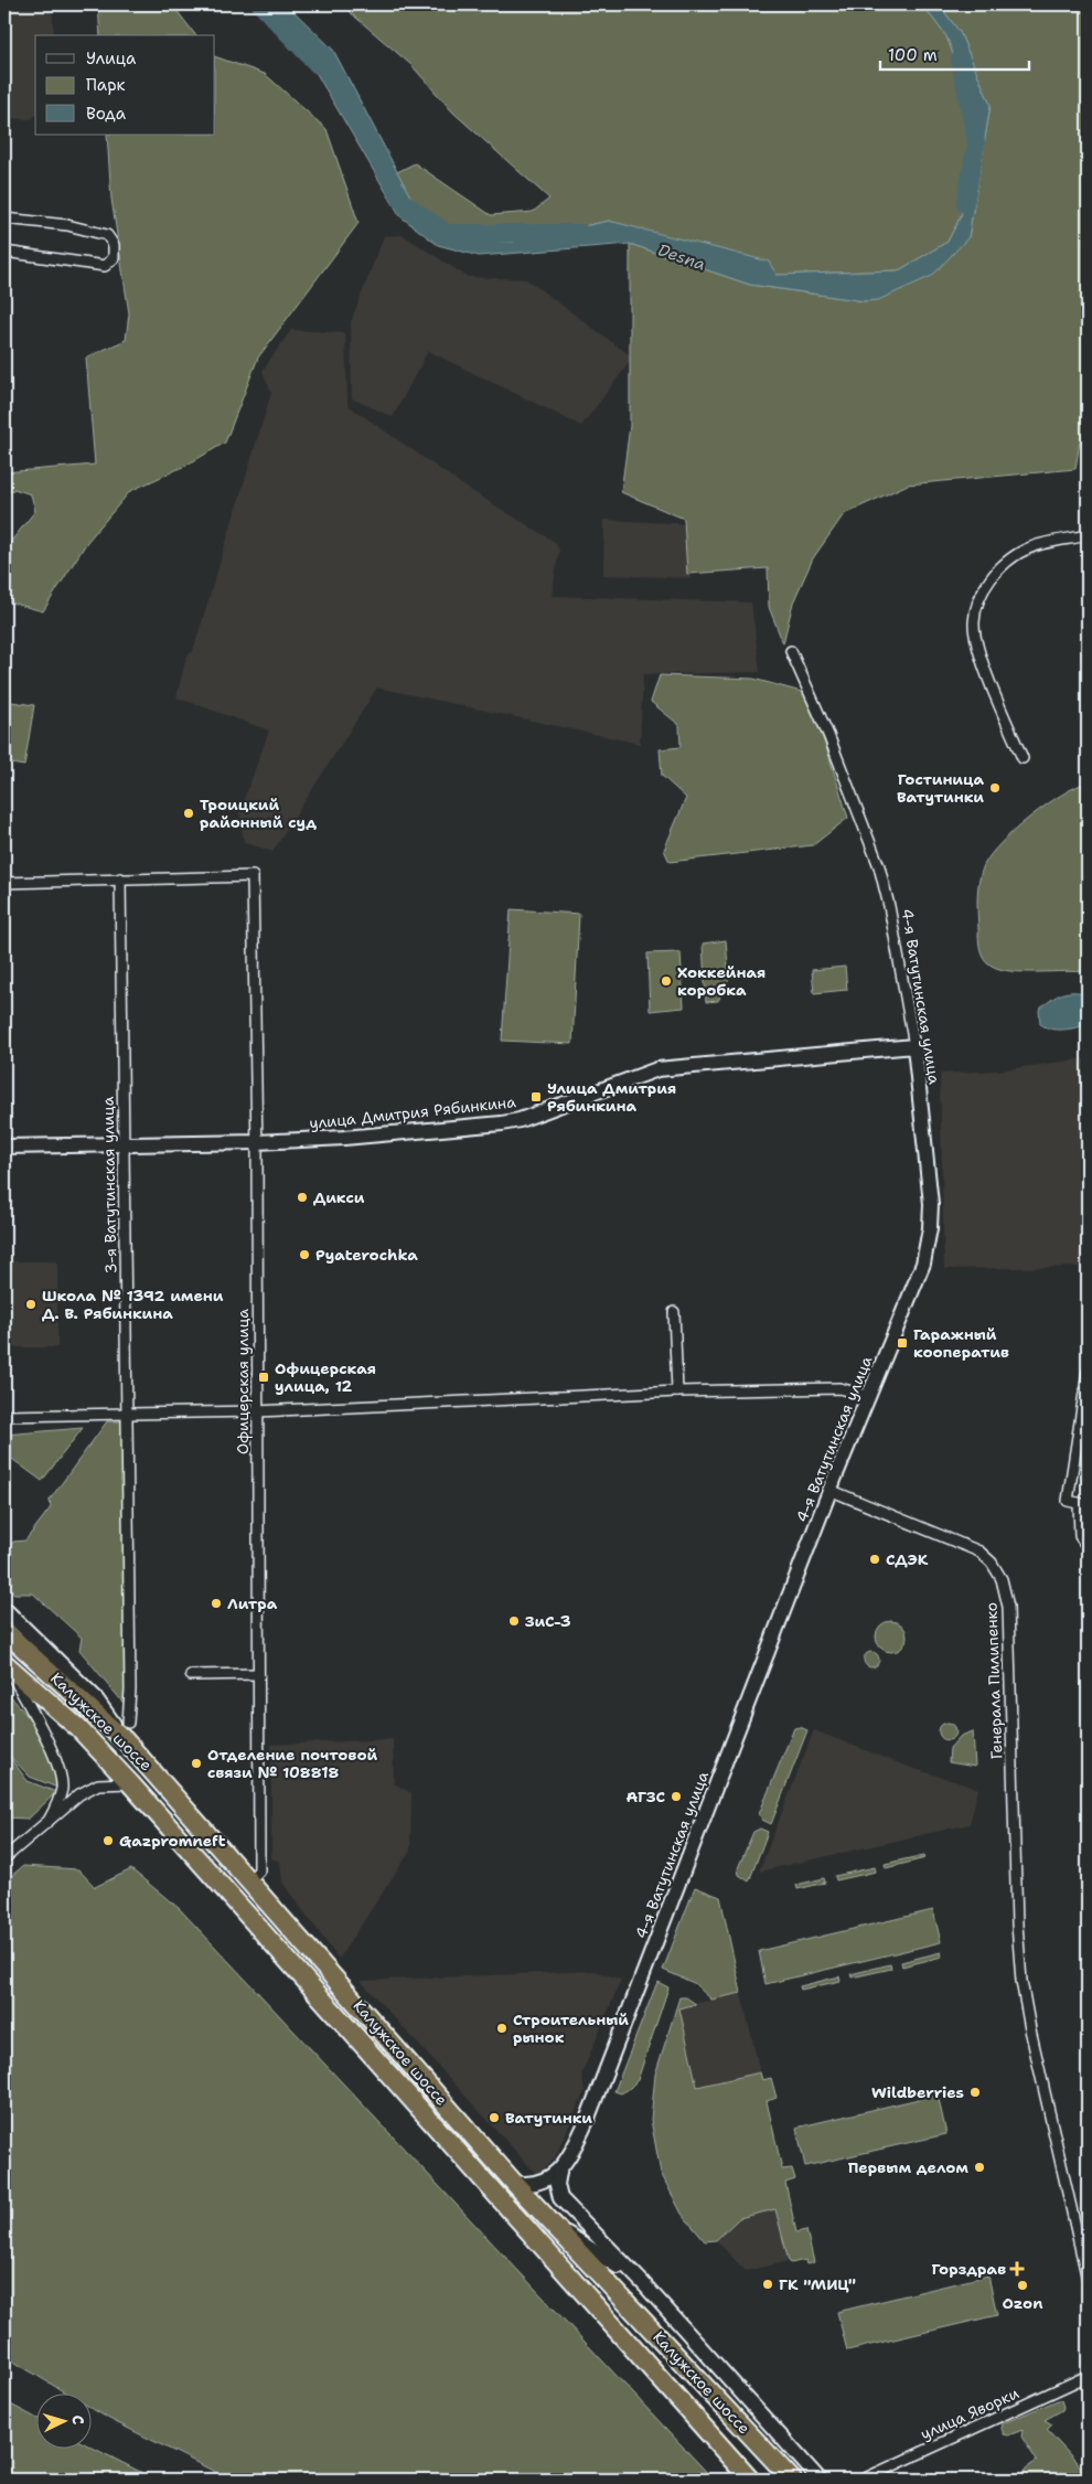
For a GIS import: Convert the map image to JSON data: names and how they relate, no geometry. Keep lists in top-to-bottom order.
{
  "streets": {
    "highway": ["Калужское шоссе"],
    "street": [
      "4-я Ватутинская улица",
      "улица Дмитрия Рябинкина",
      "3-я Ватутинская улица",
      "Офицерская улица",
      "Генерала Пилипенко",
      "улица Яворки"
    ]
  },
  "crossings": [
    ["4-я Ватутинская улица", "улица Дмитрия Рябинкина"],
    ["4-я Ватутинская улица", "Генерала Пилипенко"],
    ["улица Дмитрия Рябинкина", "3-я Ватутинская улица"],
    ["улица Дмитрия Рябинкина", "Офицерская улица"],
    ["3-я Ватутинская улица", "Офицерская улица"],
    ["Офицерская улица", "Калужское шоссе"]
  ],
  "water": ["Desna"],
  "places": {
    "other": [
      "Гостиница Ватутинки",
      "Троицкий районный суд",
      "Хоккейная коробка",
      "Дикси",
      "Pyaterochka",
      "Школа № 1392 имени Д. В. Рябинкина",
      "СДЭК",
      "Литра",
      "ЗиС-3",
      "Отделение почтовой связи № 108818",
      "АГЗС",
      "Gazpromneft",
      "Строительный рынок",
      "Wildberries",
      "Ватутинки",
      "Первым делом",
      "ГК \"МИЦ\"",
      "Ozon"
    ],
    "transit": ["Улица Дмитрия Рябинкина", "Гаражный кооператив", "Офицерская улица, 12"],
    "health": ["Горздрав"]
  },
  "legend": ["Улица", "Парк", "Вода"],
  "scale_bar": "100 m",
  "north": "right"
}
